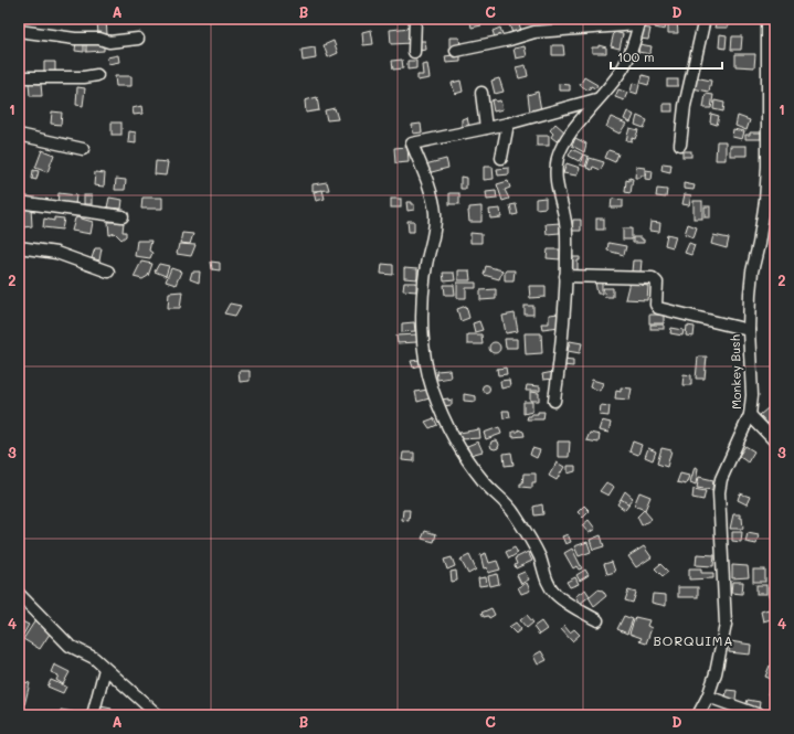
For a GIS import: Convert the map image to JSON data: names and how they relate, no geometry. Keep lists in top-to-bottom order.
{
  "streets": {
    "street": ["Monkey Bush"]
  },
  "districts": ["BORQUIMA"],
  "scale_bar": "100 m",
  "grid": {
    "columns": [
      "A",
      "B",
      "C",
      "D"
    ],
    "rows": [
      "1",
      "2",
      "3",
      "4"
    ]
  }
}
